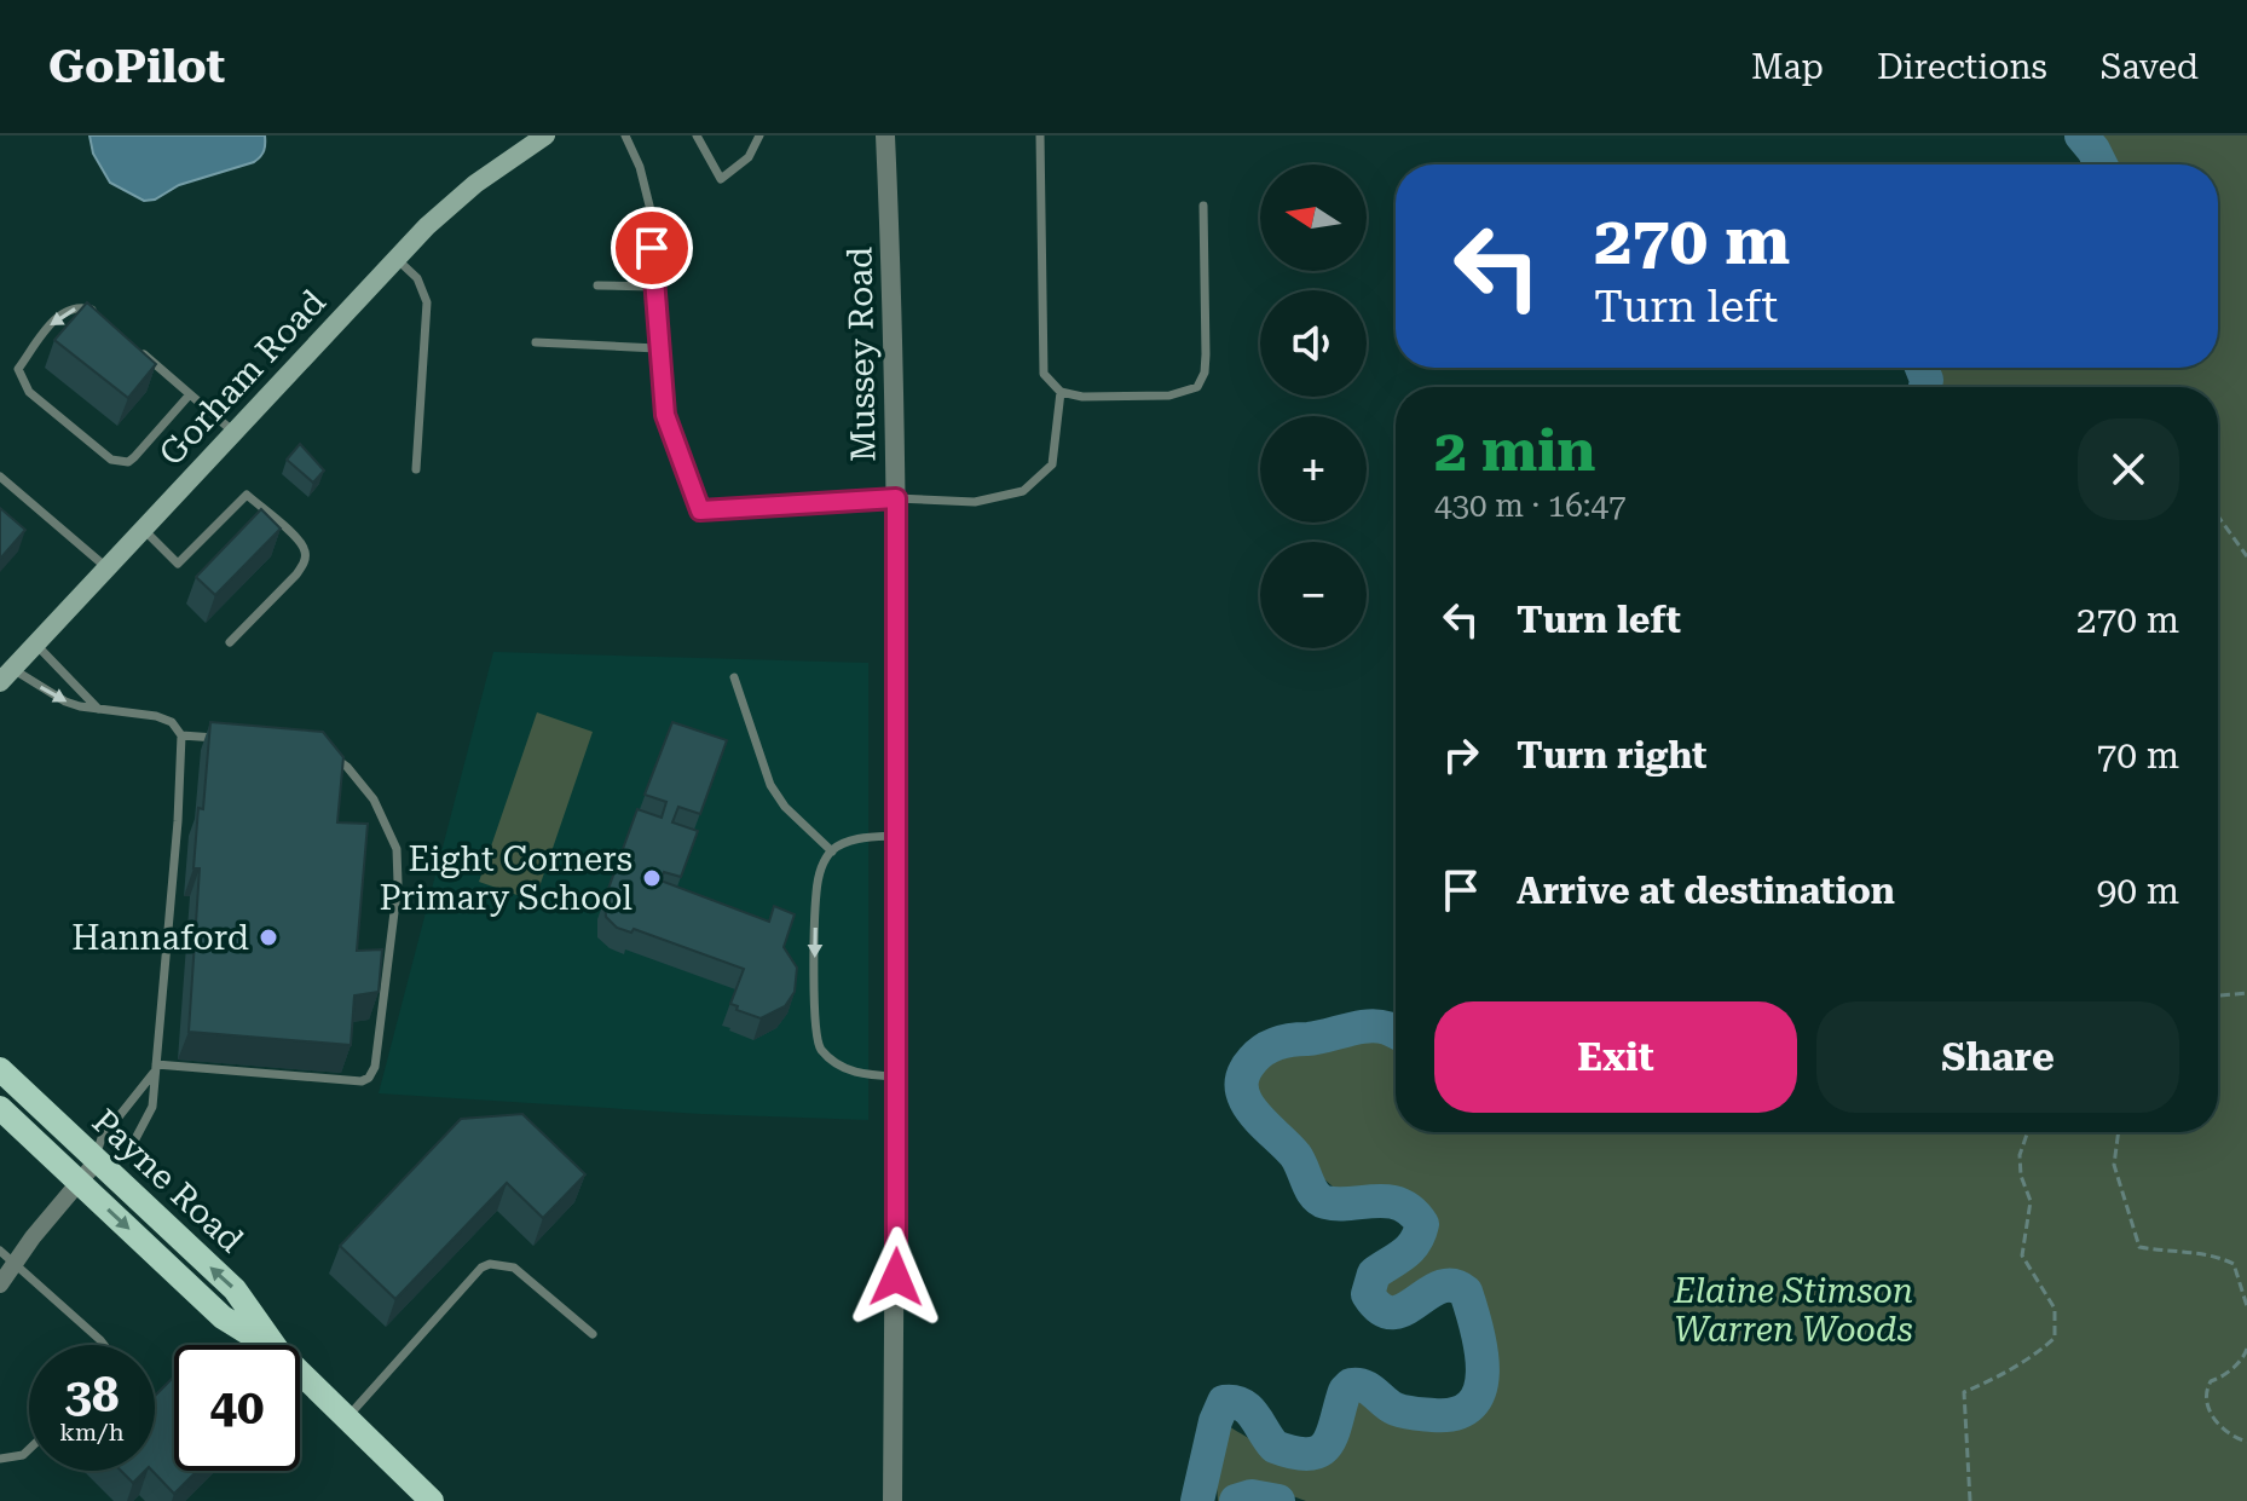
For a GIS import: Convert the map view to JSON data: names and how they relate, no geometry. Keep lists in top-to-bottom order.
{
  "streets": {
    "main road": ["Gorham Road", "Payne Road"],
    "street": ["Mussey Road"]
  },
  "parks": ["Elaine Stimson Warren Woods"],
  "places": ["Eight Corners Primary School", "Hannaford"],
  "north": "left",
  "page": {
    "header": "GoPilot",
    "nav": ["Map", "Directions", "Saved"],
    "map_buttons": ["+", "−"],
    "turn": ["270 m", "Turn left"],
    "heading": ["2 min", "430 m · 16:47"],
    "list": [
      {
        "name": "Turn left",
        "value": "270 m"
      },
      {
        "name": "Turn right",
        "value": "70 m"
      },
      {
        "name": "Arrive at destination",
        "value": "90 m"
      }
    ],
    "buttons": ["Exit", "Share"],
    "speed": "38 km/h",
    "limit": "40"
  }
}
